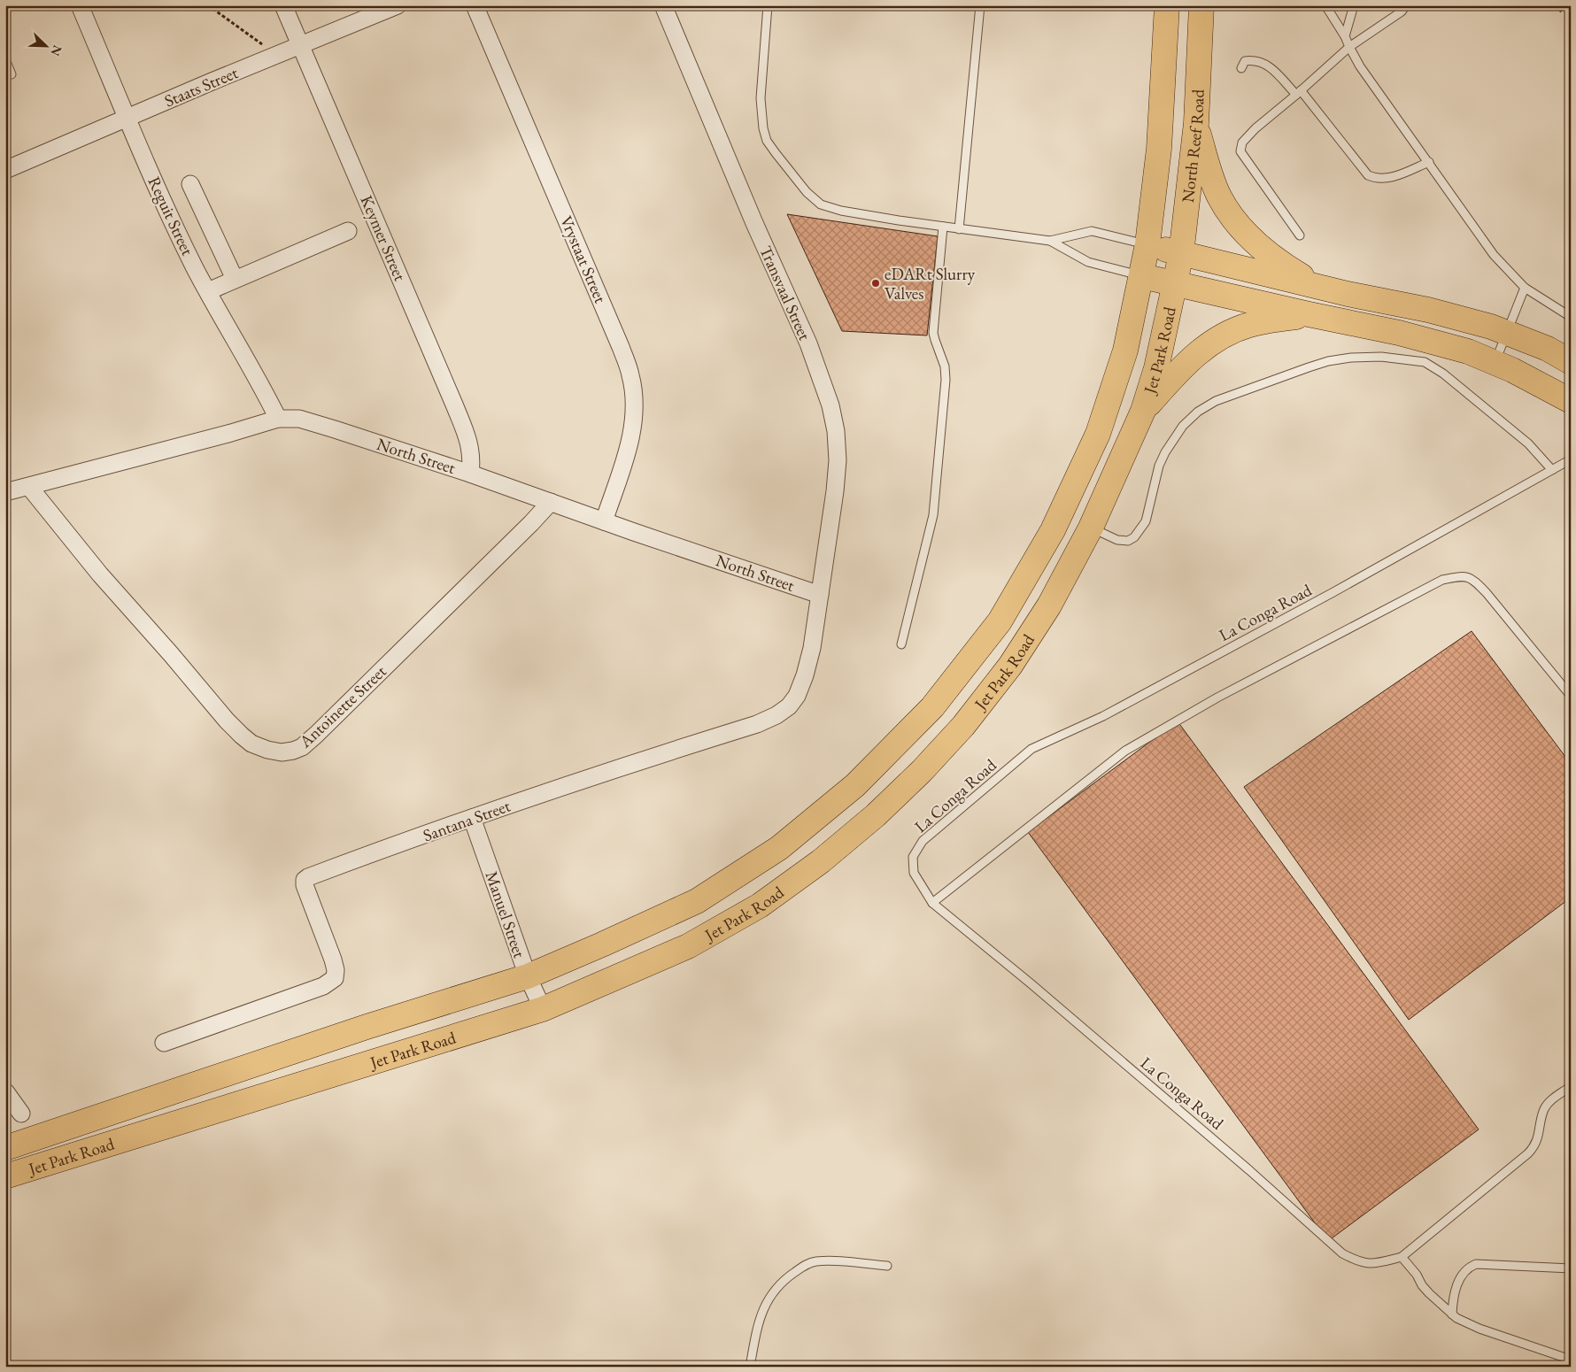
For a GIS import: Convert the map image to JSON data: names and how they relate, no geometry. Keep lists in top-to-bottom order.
{
  "streets": {
    "main road": ["North Reef Road", "Jet Park Road"],
    "street": [
      "Staats Street",
      "Reguit Street",
      "Keymer Street",
      "Vrystaat Street",
      "Transvaal Street",
      "North Street",
      "Antoinette Street",
      "Santana Street",
      "Manuel Street"
    ],
    "lane": ["La Conga Road"]
  },
  "crossings": [
    ["Staats Street", "Reguit Street"],
    ["Staats Street", "Keymer Street"],
    ["North Reef Road", "Jet Park Road"],
    ["Reguit Street", "North Street"],
    ["Keymer Street", "North Street"],
    ["Vrystaat Street", "North Street"],
    ["Transvaal Street", "North Street"],
    ["Transvaal Street", "Santana Street"],
    ["Jet Park Road", "Manuel Street"],
    ["North Street", "Antoinette Street"],
    ["North Street", "Santana Street"],
    ["Santana Street", "Manuel Street"]
  ],
  "places": ["eDARt Slurry Valves"],
  "north": "bottom right"
}
